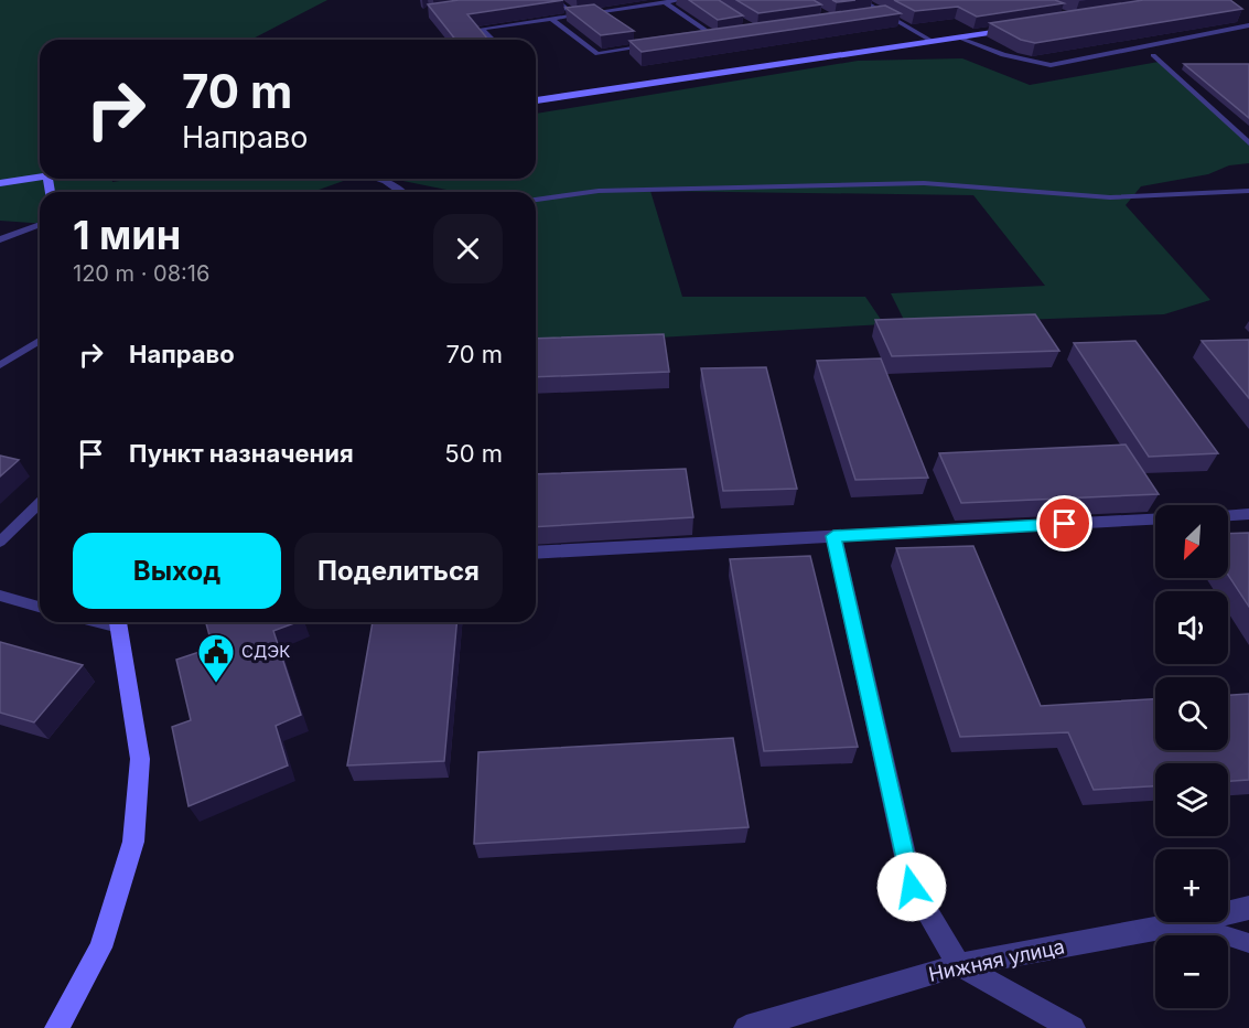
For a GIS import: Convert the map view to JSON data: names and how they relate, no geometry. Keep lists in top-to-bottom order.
{
  "streets": {
    "street": ["Нижняя улица"]
  },
  "places": {
    "public building": ["СДЭК"]
  },
  "north": "bottom left",
  "page": {
    "turn": ["70 m", "Направо"],
    "heading": ["1 мин", "120 m · 08:16"],
    "list": [
      {
        "name": "Направо",
        "value": "70 m"
      },
      {
        "name": "Пункт назначения",
        "value": "50 m"
      }
    ],
    "map_buttons": ["+", "−"],
    "buttons": ["Выход", "Поделиться"]
  }
}
